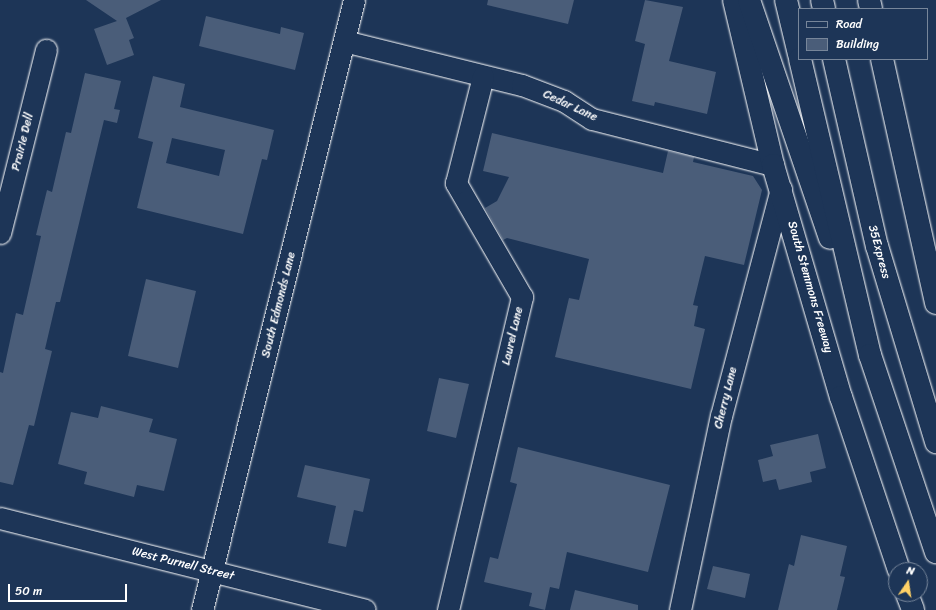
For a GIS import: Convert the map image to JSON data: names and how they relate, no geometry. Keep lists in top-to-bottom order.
{
  "streets": {
    "main road": ["35Express", "South Stemmons Freeway"],
    "street": [
      "Cedar Lane",
      "Prairie Dell",
      "South Edmonds Lane",
      "Laurel Lane",
      "Cherry Lane",
      "West Purnell Street"
    ]
  },
  "crossings": [
    ["Cedar Lane", "South Stemmons Freeway"],
    ["Cedar Lane", "South Edmonds Lane"],
    ["Cedar Lane", "Laurel Lane"],
    ["South Stemmons Freeway", "Cherry Lane"],
    ["South Edmonds Lane", "West Purnell Street"]
  ],
  "legend": ["Road", "Building"],
  "scale_bar": "50 m",
  "north": "top"
}
